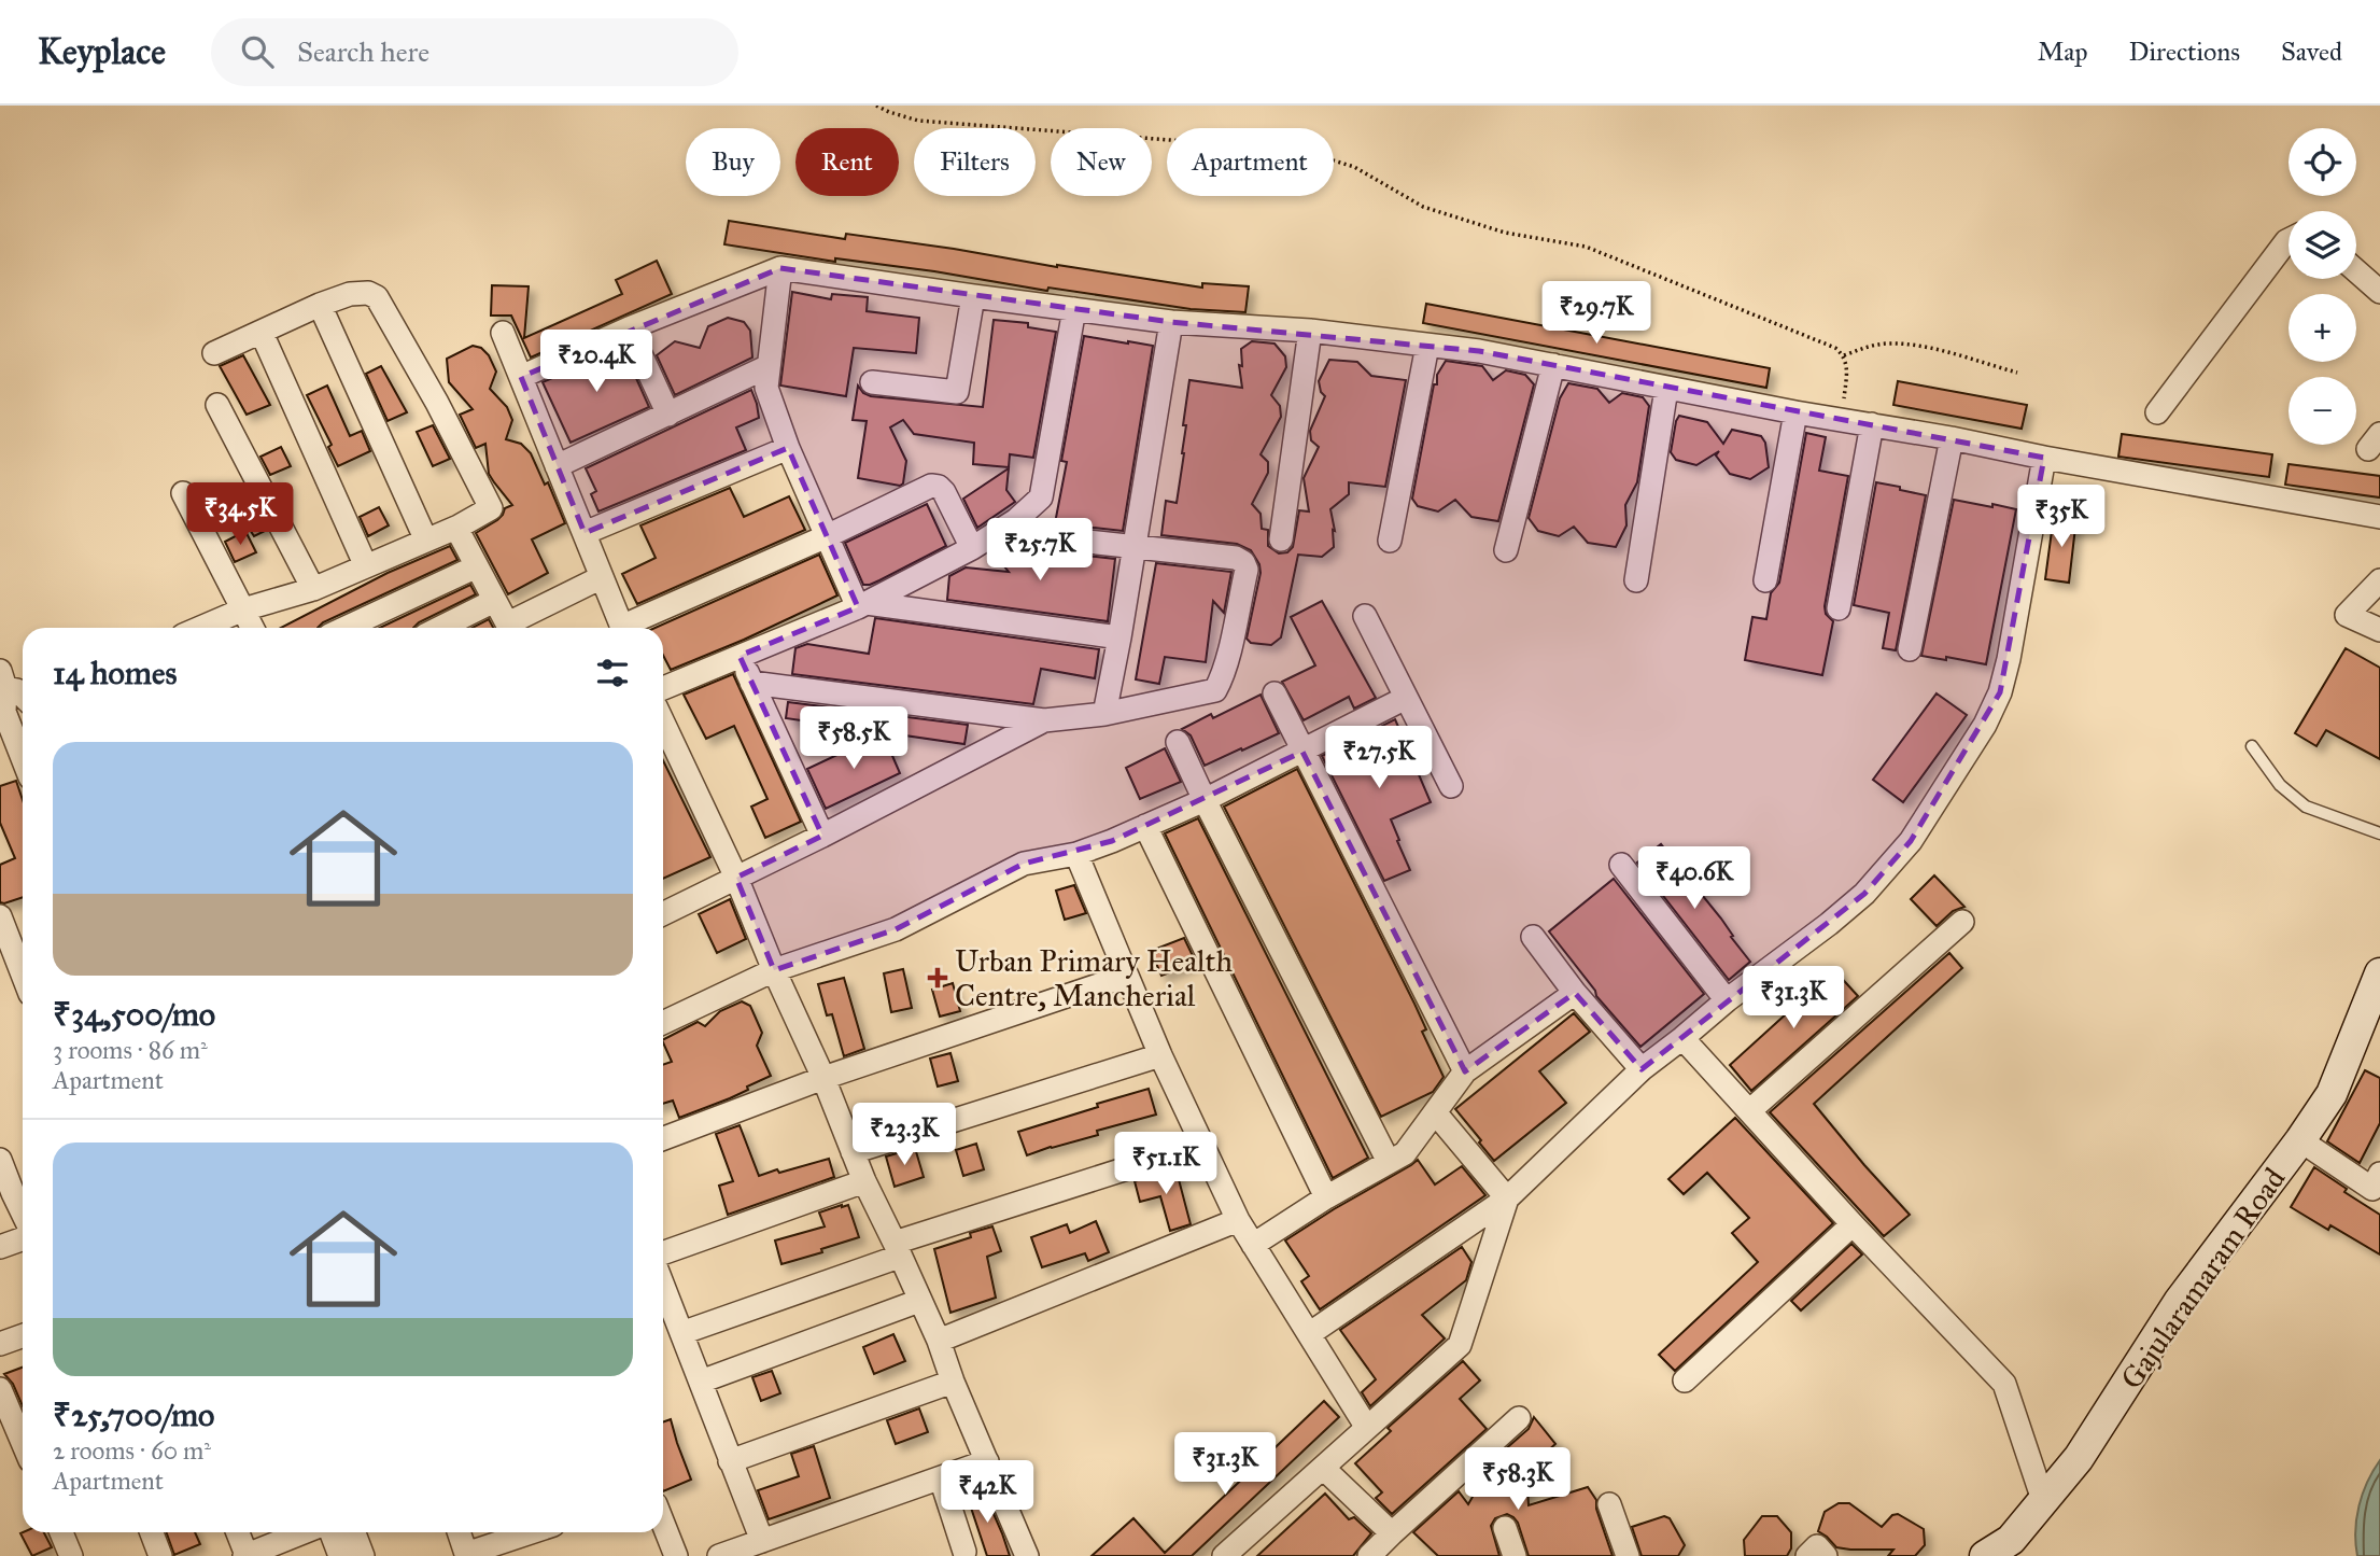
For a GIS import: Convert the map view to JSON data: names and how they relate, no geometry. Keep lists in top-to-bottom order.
{
  "streets": {
    "main road": ["Gajularamaram Road"]
  },
  "places": {
    "health": ["Urban Primary Health Centre, Mancherial"]
  },
  "page": {
    "header": "Keyplace",
    "search": "Search here",
    "nav": ["Map", "Directions", "Saved"],
    "map_buttons": ["+", "−"],
    "chip": [
      "Buy",
      "Rent",
      "Filters",
      "New",
      "Apartment"
    ],
    "price": [
      "₹29.7K",
      "₹20.4K",
      "₹34.5K",
      "₹35K",
      "₹25.7K",
      "₹58.5K",
      "₹27.5K",
      "₹40.6K",
      "₹31.3K",
      "₹23.3K",
      "₹51.1K",
      "₹31.3K",
      "₹58.3K",
      "₹42K"
    ],
    "heading": "14 homes",
    "list": [
      {
        "name": "₹34,500/mo",
        "note": "3 rooms · 86 m² · Apartment"
      },
      {
        "name": "₹25,700/mo",
        "note": "2 rooms · 60 m² · Apartment"
      }
    ]
  }
}
